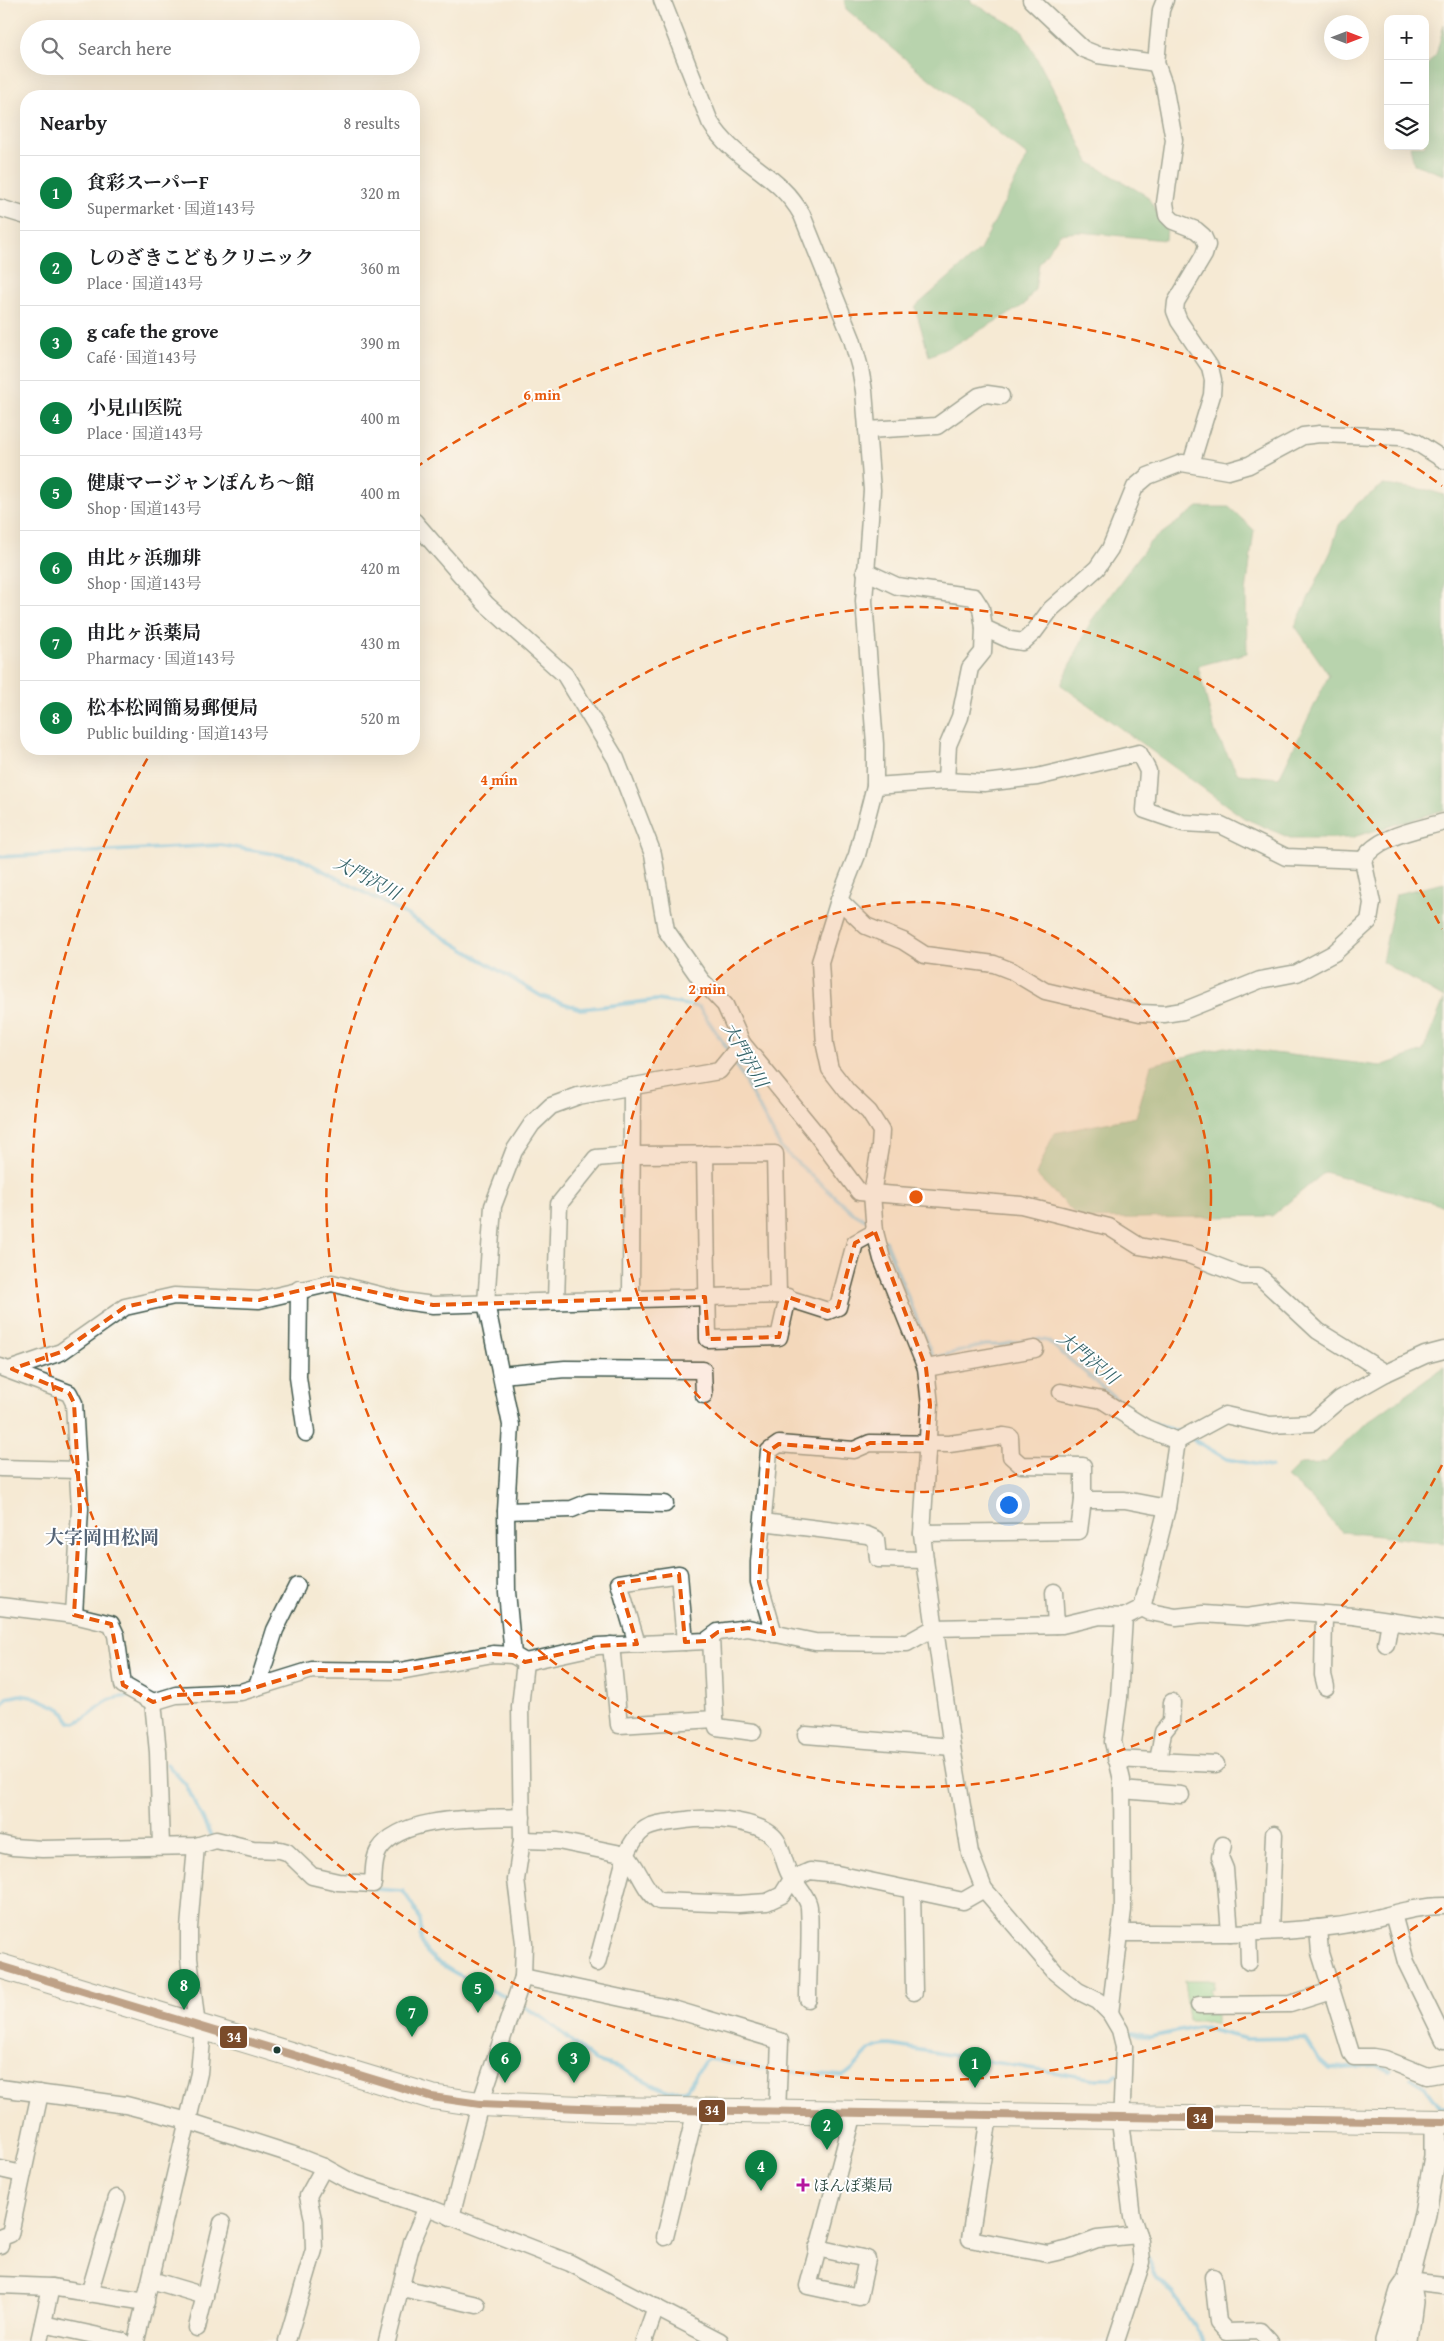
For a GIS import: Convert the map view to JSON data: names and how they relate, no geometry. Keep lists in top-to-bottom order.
{
  "districts": ["大字岡田松岡"],
  "water": ["大門沢川"],
  "places": {
    "health": ["ほんぽ薬局"]
  },
  "lines": ["transit line 34"],
  "north": "right",
  "page": {
    "map_buttons": ["+", "−"],
    "search": "Search here",
    "heading": ["Nearby", "8 results"],
    "list": [
      {
        "mark": "1",
        "name": "食彩スーパーF",
        "note": "Supermarket · 国道143号",
        "value": "320 m"
      },
      {
        "mark": "2",
        "name": "しのざきこどもクリニック",
        "note": "Place · 国道143号",
        "value": "360 m"
      },
      {
        "mark": "3",
        "name": "g cafe the grove",
        "note": "Café · 国道143号",
        "value": "390 m"
      },
      {
        "mark": "4",
        "name": "小見山医院",
        "note": "Place · 国道143号",
        "value": "400 m"
      },
      {
        "mark": "5",
        "name": "健康マージャンぽんち～館",
        "note": "Shop · 国道143号",
        "value": "400 m"
      },
      {
        "mark": "6",
        "name": "由比ヶ浜珈琲",
        "note": "Shop · 国道143号",
        "value": "420 m"
      },
      {
        "mark": "7",
        "name": "由比ヶ浜薬局",
        "note": "Pharmacy · 国道143号",
        "value": "430 m"
      },
      {
        "mark": "8",
        "name": "松本松岡簡易郵便局",
        "note": "Public building · 国道143号",
        "value": "520 m"
      }
    ],
    "pins": [
      "8",
      "5",
      "7",
      "3",
      "6",
      "1",
      "2",
      "4"
    ]
  },
  "rings": ["6 min", "4 min", "2 min"]
}
